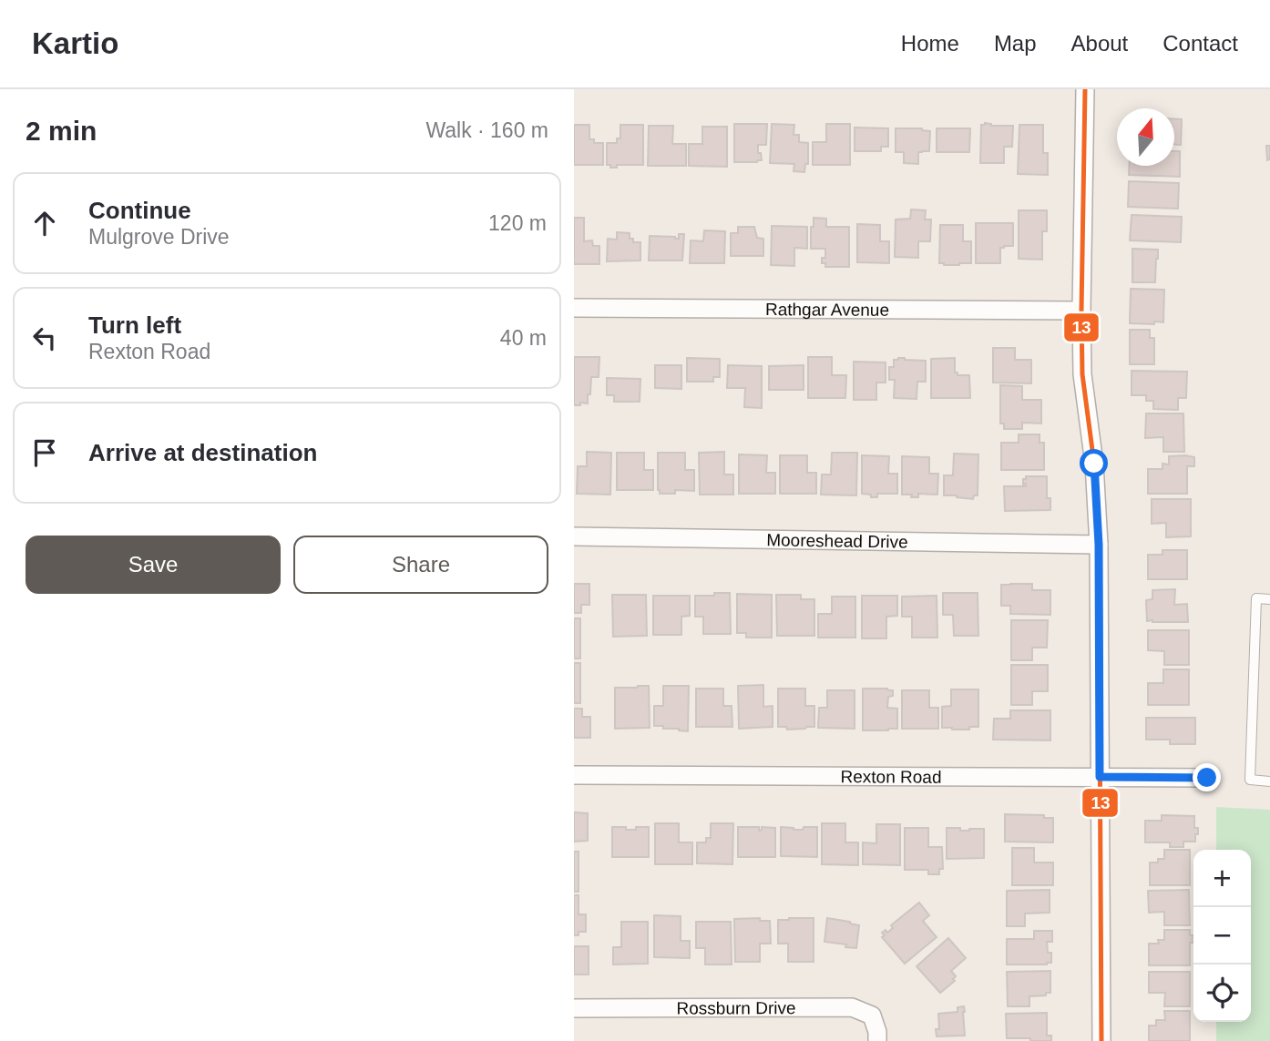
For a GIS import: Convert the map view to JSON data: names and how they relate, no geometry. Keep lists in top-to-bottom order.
{
  "streets": {
    "street": [
      "Rathgar Avenue",
      "Mooreshead Drive",
      "Rexton Road",
      "Rossburn Drive"
    ]
  },
  "lines": ["transit line 13"],
  "north": "top",
  "page": {
    "header": "Kartio",
    "nav": [
      "Home",
      "Map",
      "About",
      "Contact"
    ],
    "heading": ["2 min", "Walk · 160 m"],
    "list": [
      ["Continue", "Mulgrove Drive", "120 m"],
      ["Turn left", "Rexton Road", "40 m"],
      "Arrive at destination"
    ],
    "buttons": ["Save", "Share"],
    "map_buttons": ["+", "−"]
  }
}
